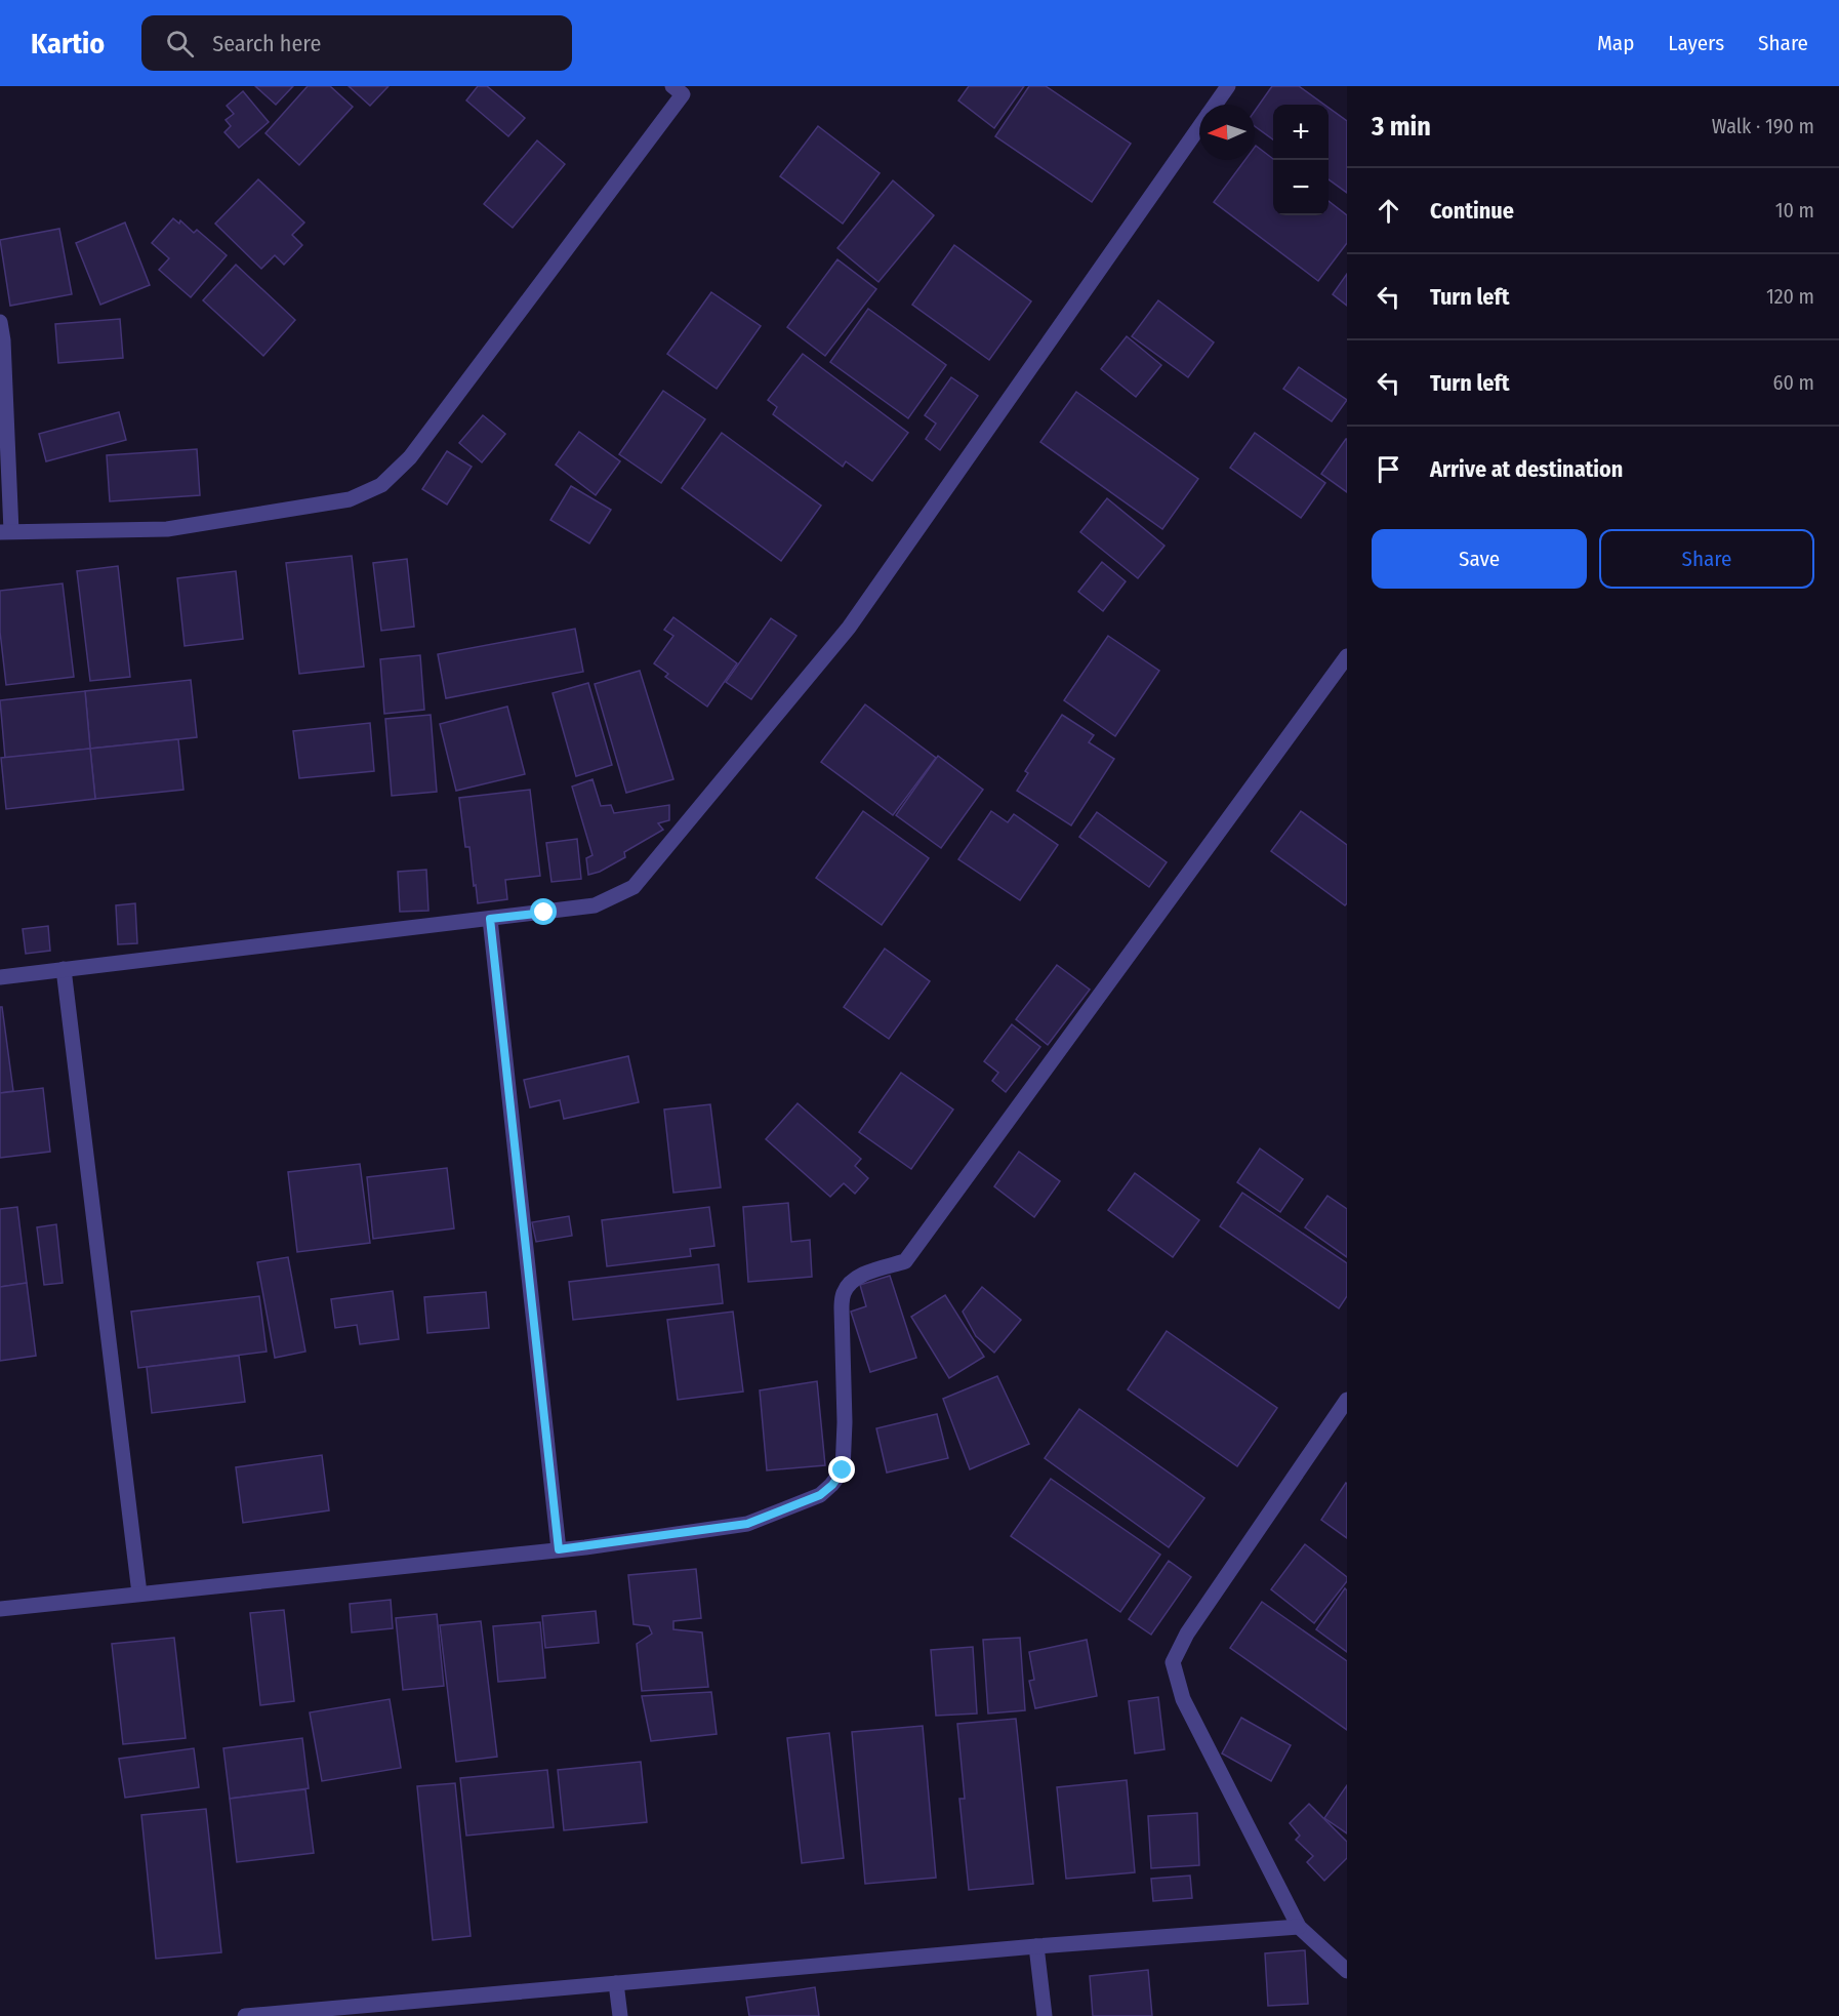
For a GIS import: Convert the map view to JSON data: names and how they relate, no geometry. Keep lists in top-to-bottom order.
{
  "north": "left",
  "page": {
    "header": "Kartio",
    "search": "Search here",
    "nav": ["Map", "Layers", "Share"],
    "heading": ["3 min", "Walk · 190 m"],
    "map_buttons": ["+", "−"],
    "list": [
      ["Continue", "10 m"],
      ["Turn left", "120 m"],
      ["Turn left", "60 m"],
      "Arrive at destination"
    ],
    "buttons": ["Save", "Share"]
  }
}
